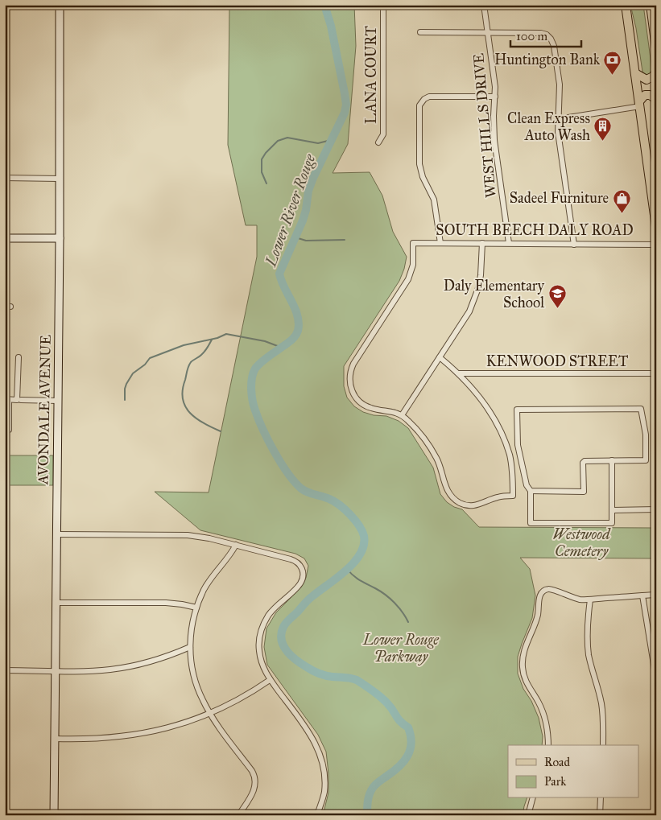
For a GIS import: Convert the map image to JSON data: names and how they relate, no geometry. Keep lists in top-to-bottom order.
{
  "streets": {
    "street": [
      "LANA COURT",
      "WEST HILLS DRIVE",
      "SOUTH BEECH DALY ROAD",
      "KENWOOD STREET",
      "AVONDALE AVENUE"
    ]
  },
  "crossings": [
    ["WEST HILLS DRIVE", "SOUTH BEECH DALY ROAD"]
  ],
  "water": ["Lower River Rouge"],
  "parks": ["Westwood Cemetery", "Lower Rouge Parkway"],
  "places": {
    "bank": ["Huntington Bank"],
    "building": ["Clean Express Auto Wash"],
    "shop": ["Sadeel Furniture"],
    "school or university": ["Daly Elementary School"]
  },
  "legend": ["Road", "Park"],
  "scale_bar": "100 m"
}
